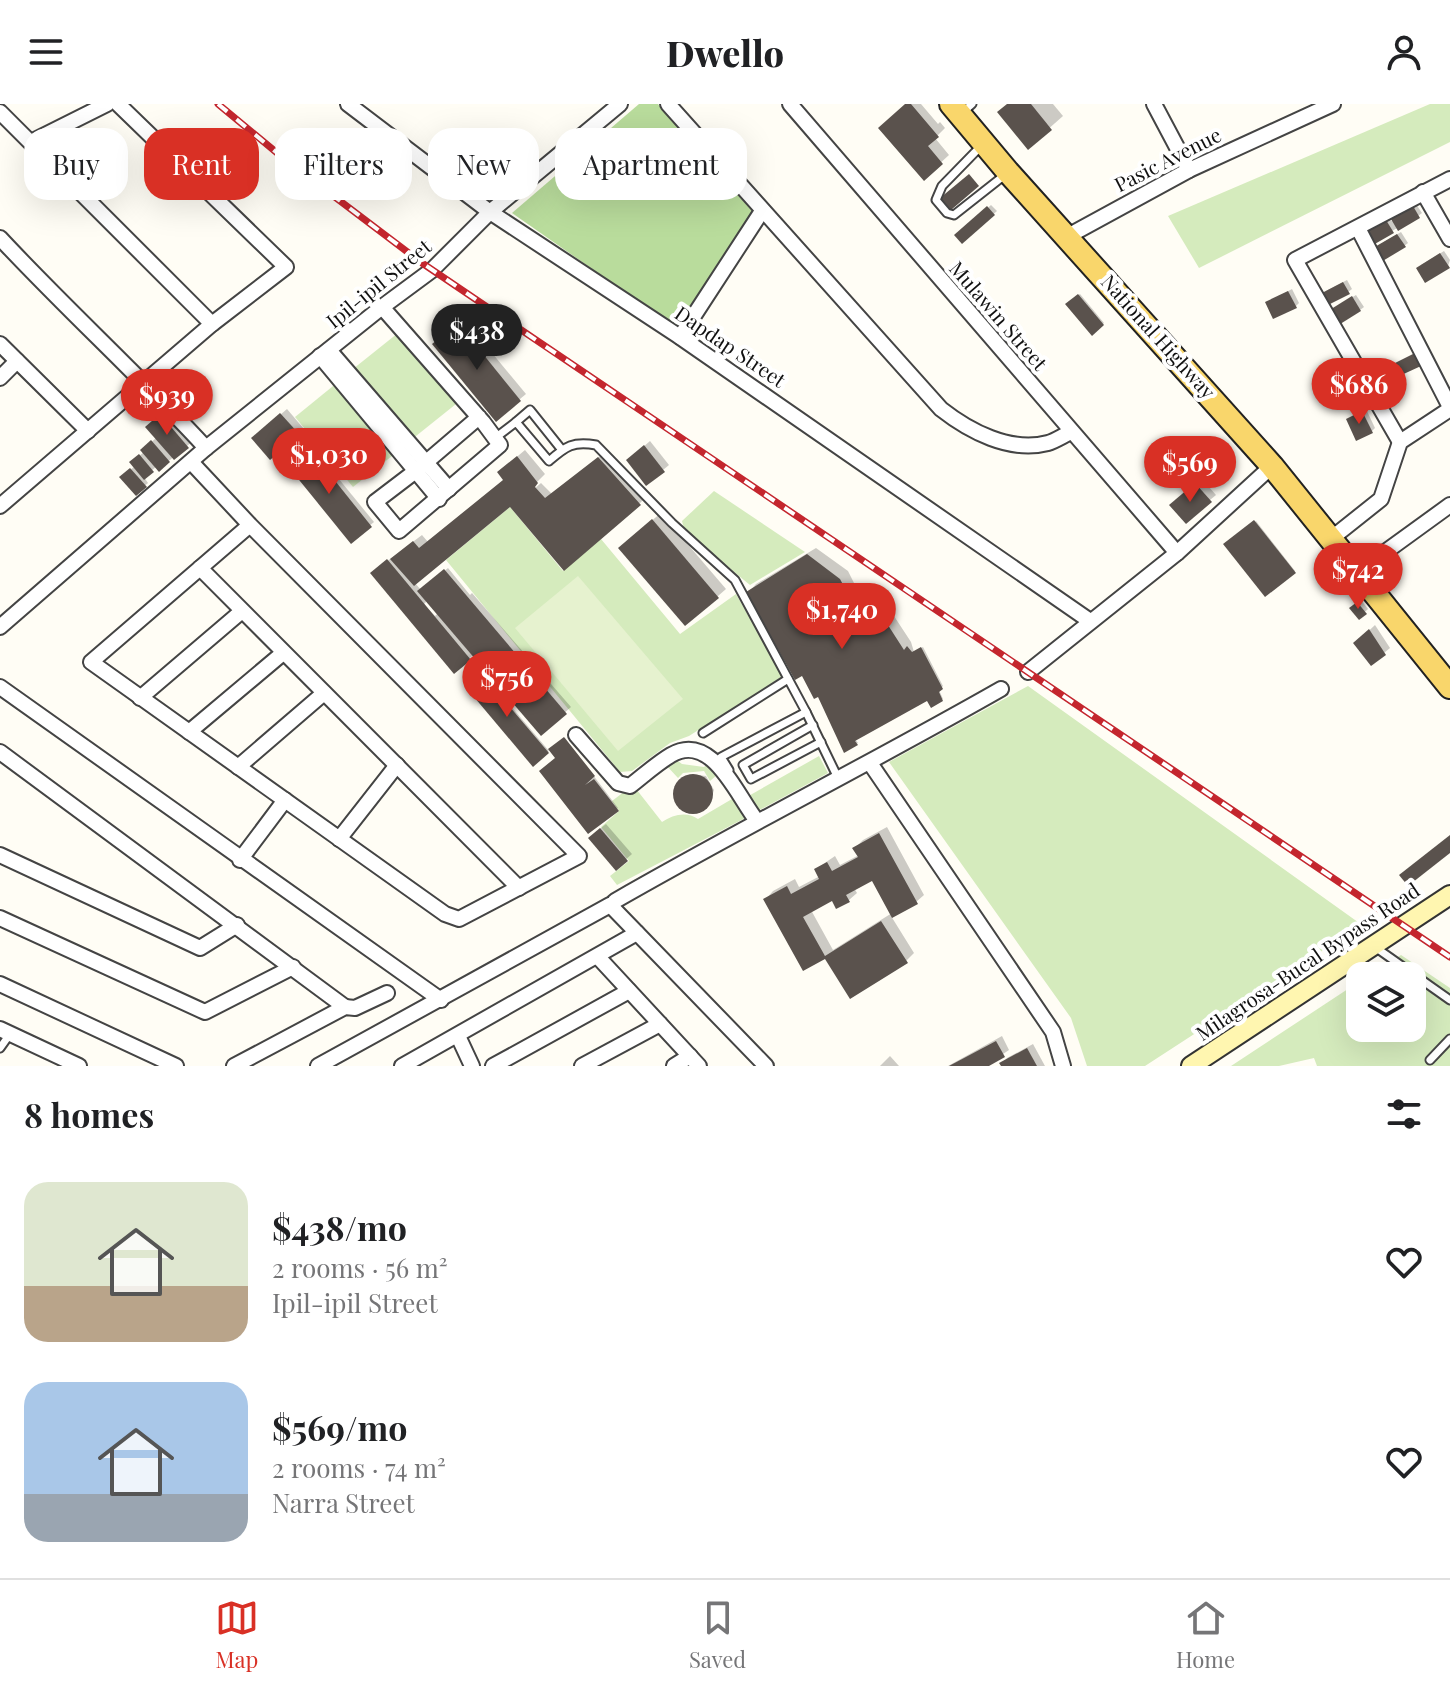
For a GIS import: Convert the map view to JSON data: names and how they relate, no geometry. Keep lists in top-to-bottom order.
{
  "streets": {
    "main road": ["National Highway", "Milagrosa-Bucal Bypass Road"],
    "street": [
      "Pasic Avenue",
      "Ipil-ipil Street",
      "Mulawin Street",
      "Dapdap Street"
    ]
  },
  "crossings": [
    ["Pasic Avenue", "National Highway"],
    ["Ipil-ipil Street", "Dapdap Street"]
  ],
  "page": {
    "header": "Dwello",
    "chip": [
      "Buy",
      "Rent",
      "Filters",
      "New",
      "Apartment"
    ],
    "price": [
      "$438",
      "$686",
      "$939",
      "$1,030",
      "$569",
      "$742",
      "$1,740",
      "$756"
    ],
    "heading": "8 homes",
    "list": [
      {
        "name": "$438/mo",
        "note": "2 rooms · 56 m² · Ipil-ipil Street"
      },
      {
        "name": "$569/mo",
        "note": "2 rooms · 74 m² · Narra Street"
      }
    ],
    "tabs": ["Map", "Saved", "Home"]
  }
}
